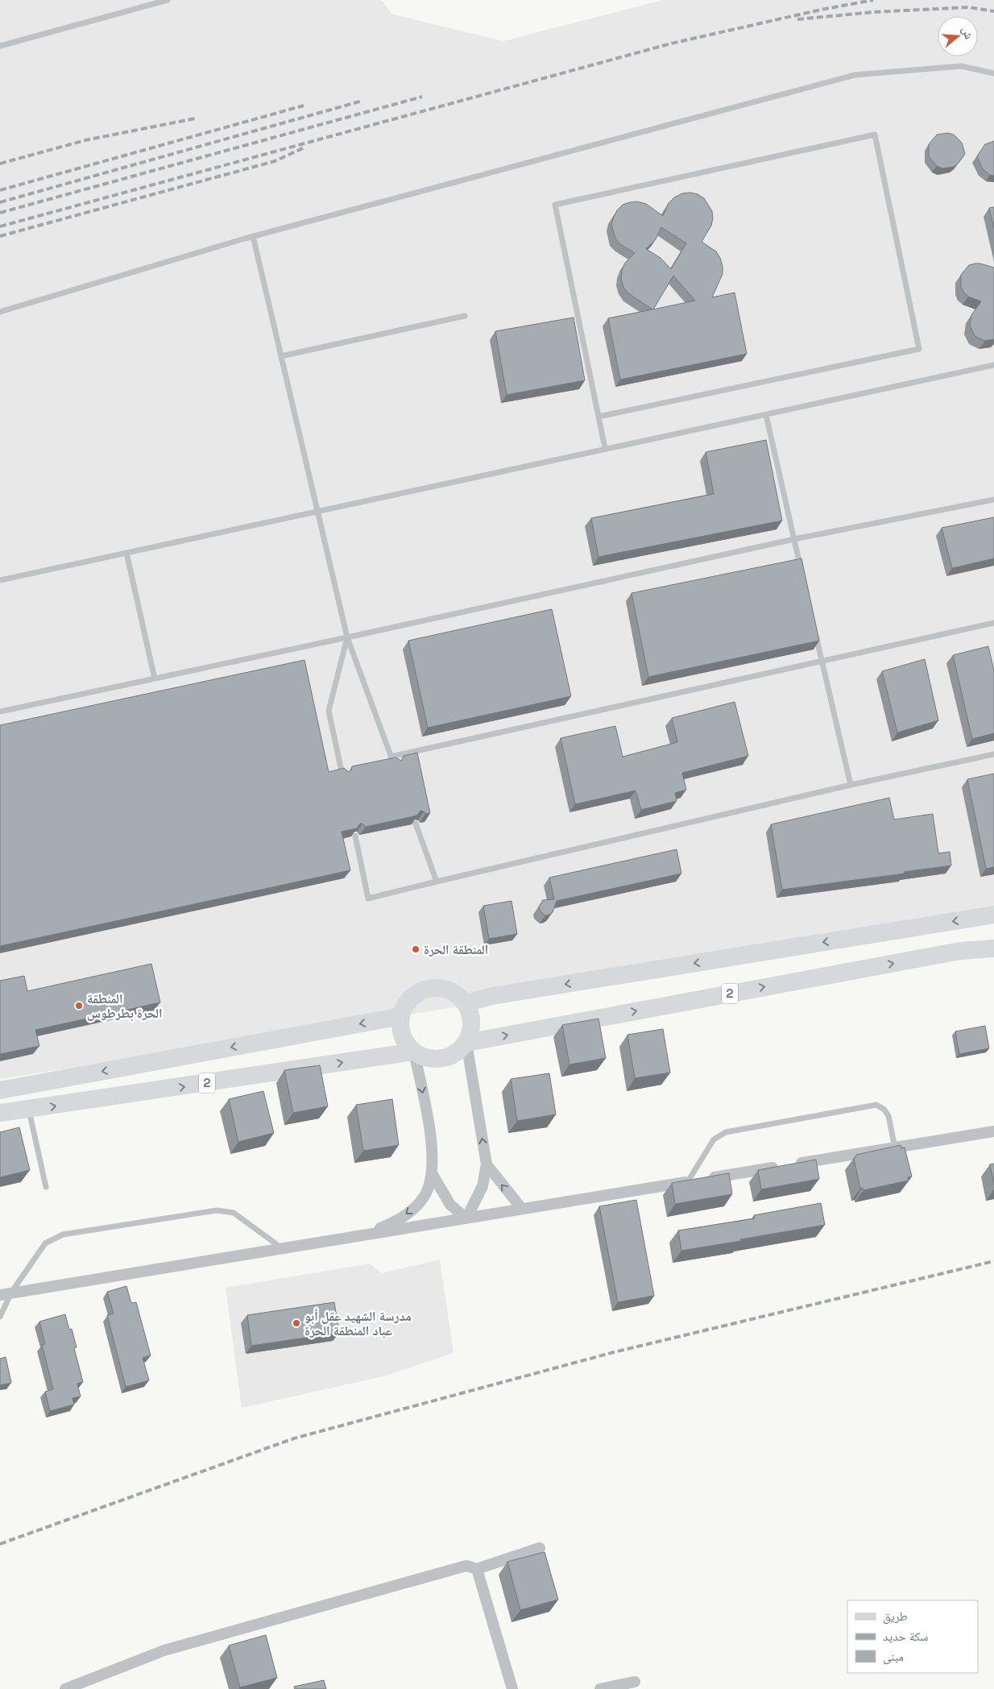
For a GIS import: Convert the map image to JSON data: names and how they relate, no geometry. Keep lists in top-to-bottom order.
{
  "streets": {
    "main road": ["2"]
  },
  "places": ["المنطقة الحرة", "المنطقة الحرة بطرطوس", "مدرسة الشهيد عقل أبو عباد المنطقة الحرة"],
  "legend": ["طريق", "سكة حديد", "مبنى"],
  "north": "right"
}
